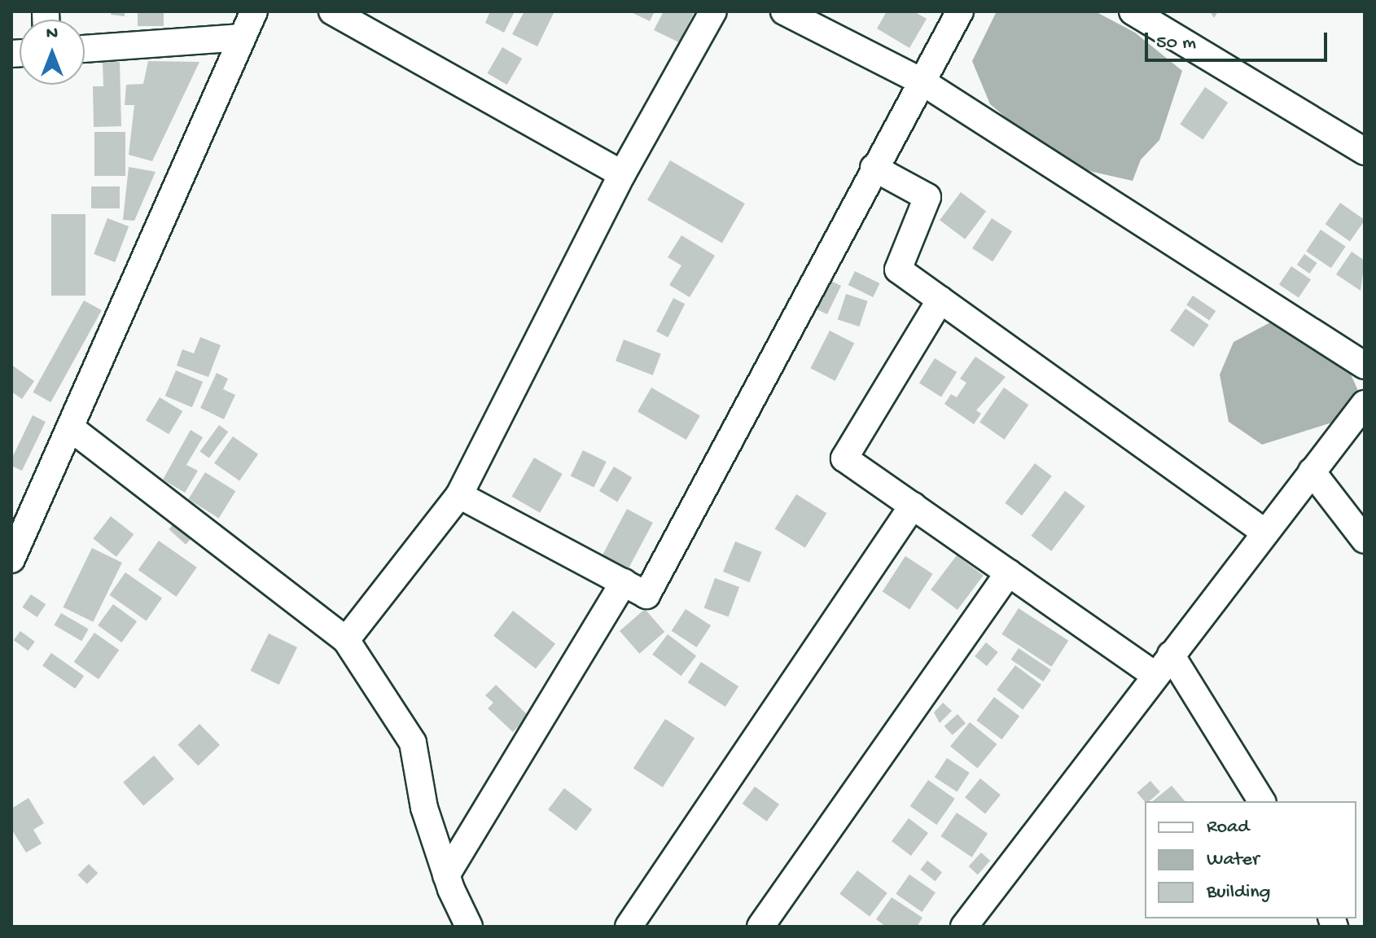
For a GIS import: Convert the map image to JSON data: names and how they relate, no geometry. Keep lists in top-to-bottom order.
{
  "legend": ["Road", "Water", "Building"],
  "scale_bar": "50 m",
  "north": "top"
}
